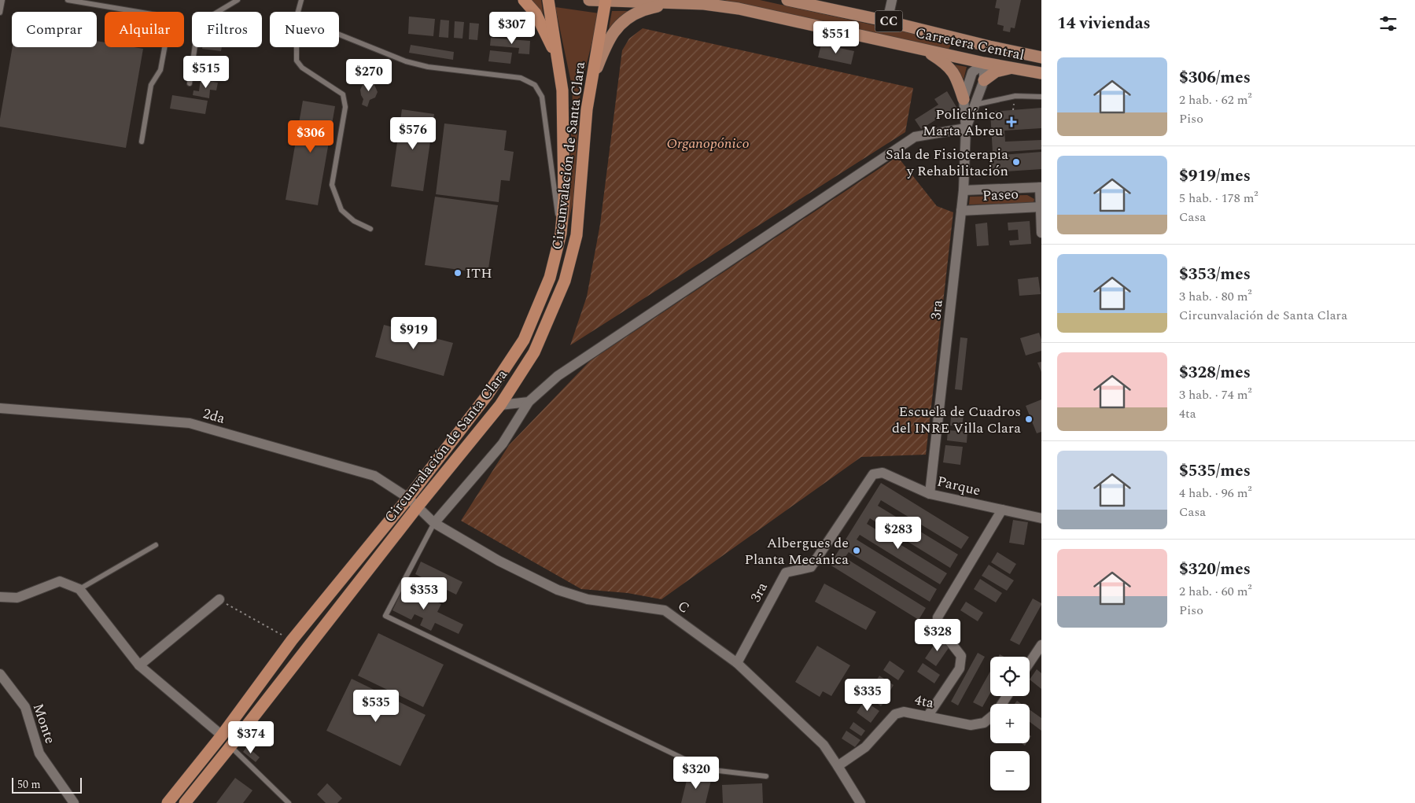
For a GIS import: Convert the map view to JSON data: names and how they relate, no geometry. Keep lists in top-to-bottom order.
{
  "streets": {
    "highway": ["Circunvalación de Santa Clara"],
    "main road": ["CC", "Carretera Central"],
    "street": [
      "Paseo",
      "3ra",
      "2da",
      "Parque",
      "C",
      "4ta",
      "Monte"
    ]
  },
  "crossings": [
    ["Carretera Central", "Circunvalación de Santa Clara"],
    ["Carretera Central", "3ra"],
    ["Circunvalación de Santa Clara", "2da"],
    ["Circunvalación de Santa Clara", "C"],
    ["Paseo", "3ra"],
    ["3ra", "Parque"],
    ["3ra", "C"],
    ["2da", "C"],
    ["C", "4ta"]
  ],
  "parks": ["Organopónico"],
  "places": {
    "health": ["Policlínico Marta Abreu"],
    "other": [
      "Sala de Fisioterapia y Rehabilitación",
      "ITH",
      "Escuela de Cuadros del INRE Villa Clara",
      "Albergues de Planta Mecánica"
    ]
  },
  "scale_bar": "50 m",
  "page": {
    "heading": "14 viviendas",
    "price": [
      "$307",
      "$551",
      "$515",
      "$270",
      "$576",
      "$306",
      "$919",
      "$283",
      "$353",
      "$328",
      "$335",
      "$535",
      "$374",
      "$320"
    ],
    "chip": [
      "Comprar",
      "Alquilar",
      "Filtros",
      "Nuevo"
    ],
    "list": [
      {
        "name": "$306/mes",
        "note": "2 hab. · 62 m² · Piso"
      },
      {
        "name": "$919/mes",
        "note": "5 hab. · 178 m² · Casa"
      },
      {
        "name": "$353/mes",
        "note": "3 hab. · 80 m² · Circunvalación de Santa Clara"
      },
      {
        "name": "$328/mes",
        "note": "3 hab. · 74 m² · 4ta"
      },
      {
        "name": "$535/mes",
        "note": "4 hab. · 96 m² · Casa"
      },
      {
        "name": "$320/mes",
        "note": "2 hab. · 60 m² · Piso"
      }
    ],
    "map_buttons": ["+", "−"],
    "scale": "50 m"
  }
}
